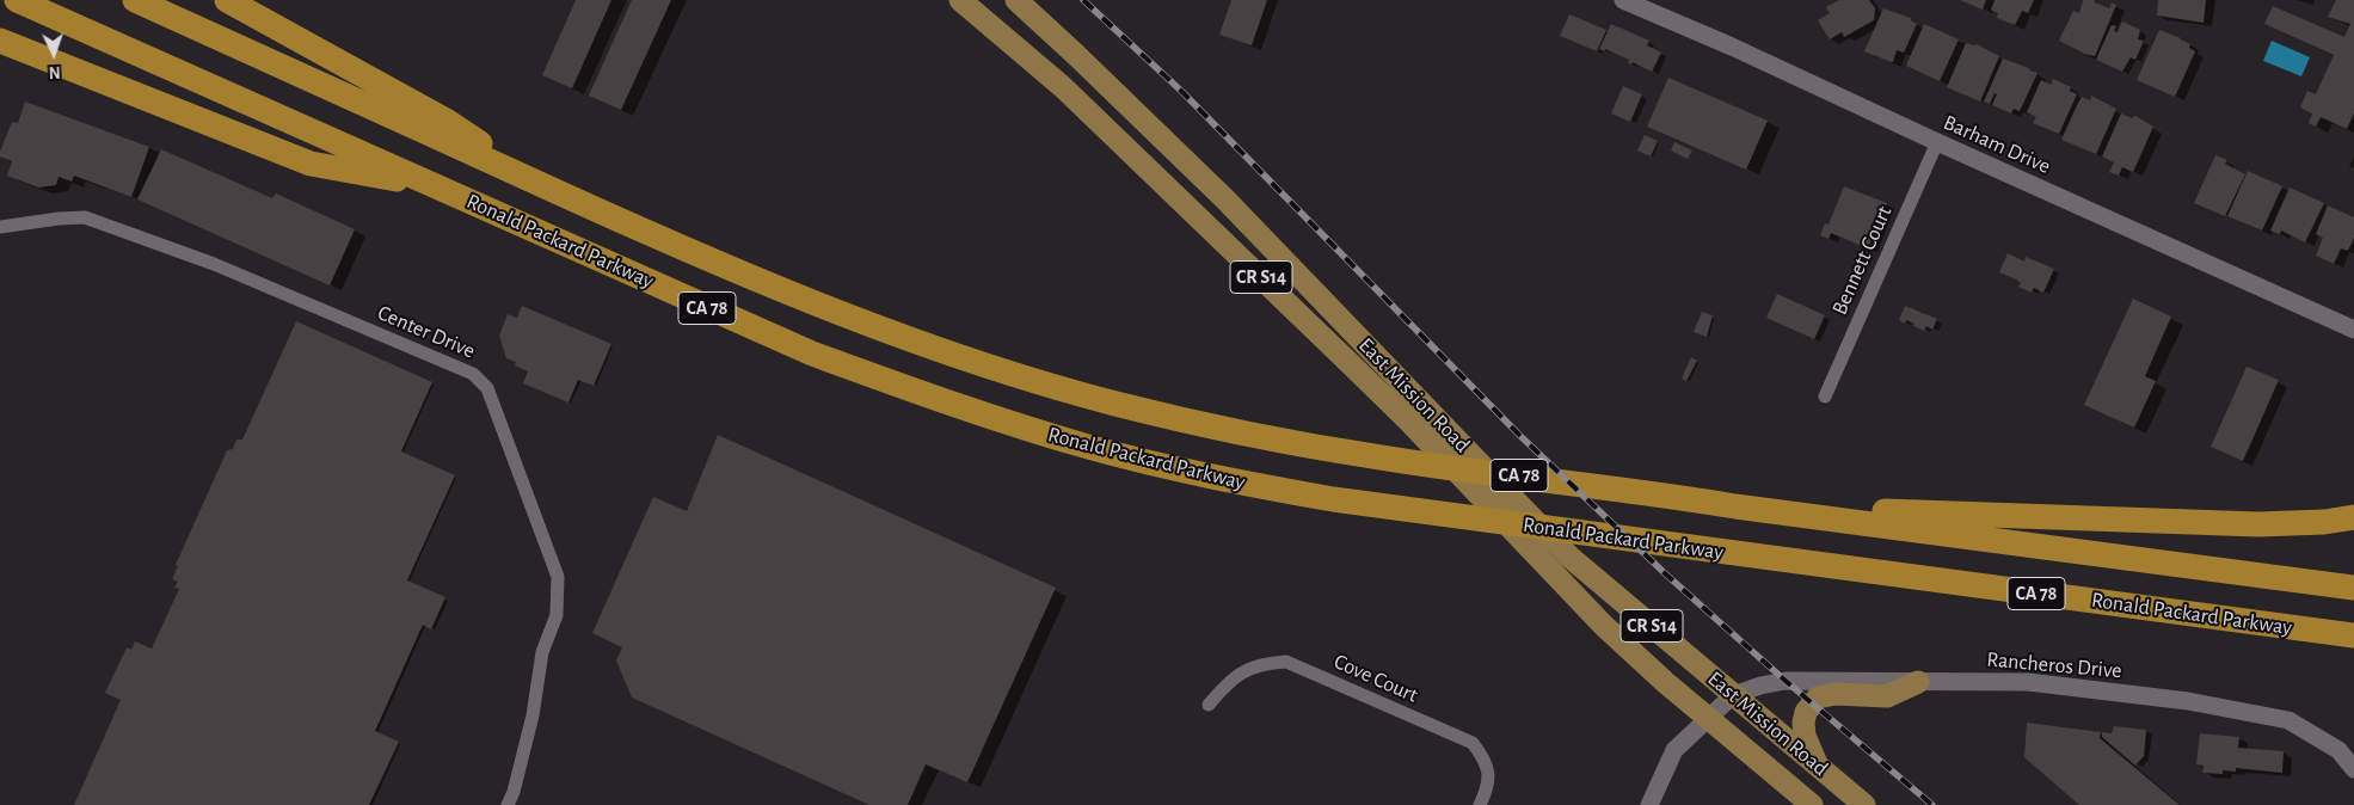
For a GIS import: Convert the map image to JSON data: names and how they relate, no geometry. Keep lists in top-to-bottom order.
{
  "streets": {
    "highway": ["Ronald Packard Parkway", "CA 78"],
    "main road": ["CR S14", "East Mission Road"],
    "street": [
      "Barham Drive",
      "Bennett Court",
      "Center Drive",
      "Rancheros Drive",
      "Cove Court"
    ]
  },
  "crossings": [
    ["Barham Drive", "Bennett Court"],
    ["East Mission Road", "Rancheros Drive"]
  ],
  "north": "bottom"
}
